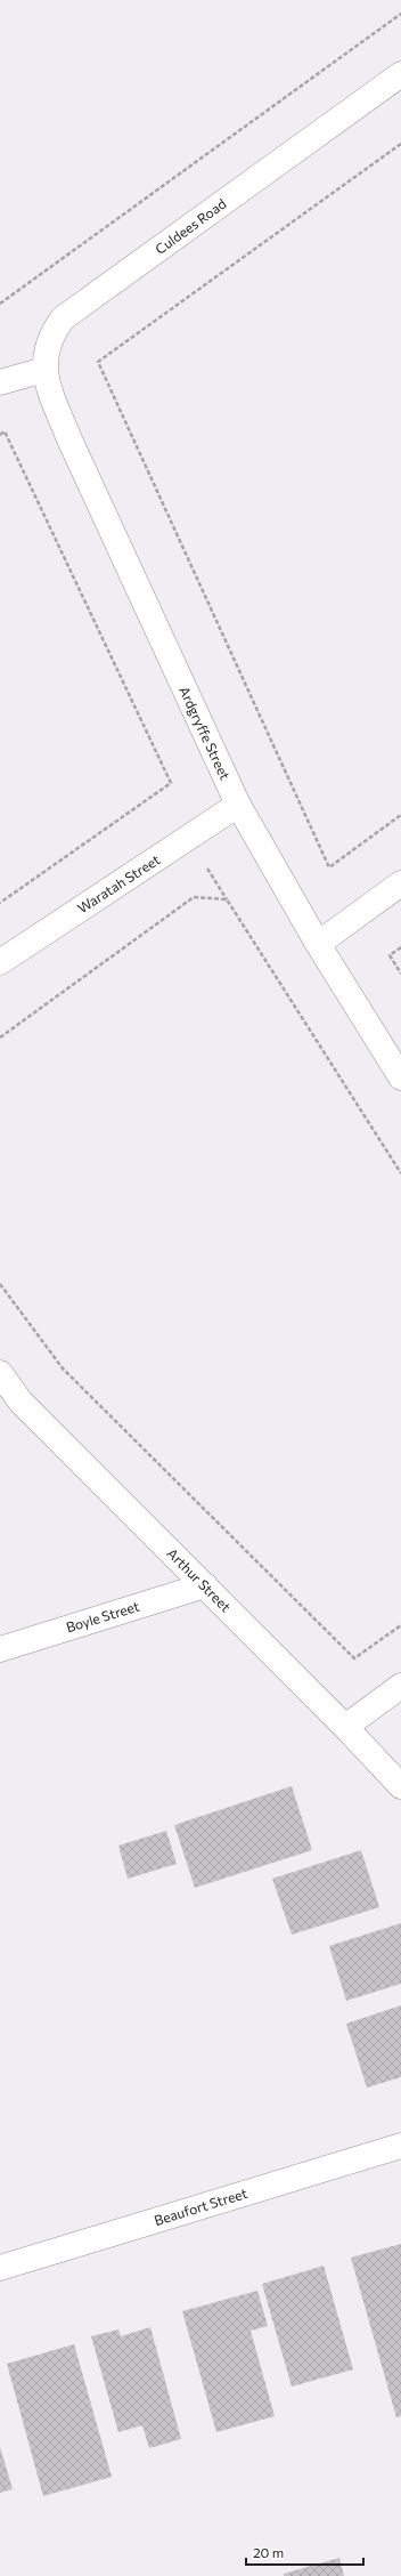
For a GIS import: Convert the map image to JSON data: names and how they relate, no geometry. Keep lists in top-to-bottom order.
{
  "streets": {
    "street": [
      "Culdees Road",
      "Ardgryffe Street",
      "Waratah Street",
      "Arthur Street",
      "Boyle Street",
      "Beaufort Street"
    ]
  },
  "crossings": [
    ["Culdees Road", "Ardgryffe Street"],
    ["Ardgryffe Street", "Waratah Street"],
    ["Arthur Street", "Boyle Street"]
  ],
  "scale_bar": "20 m"
}
